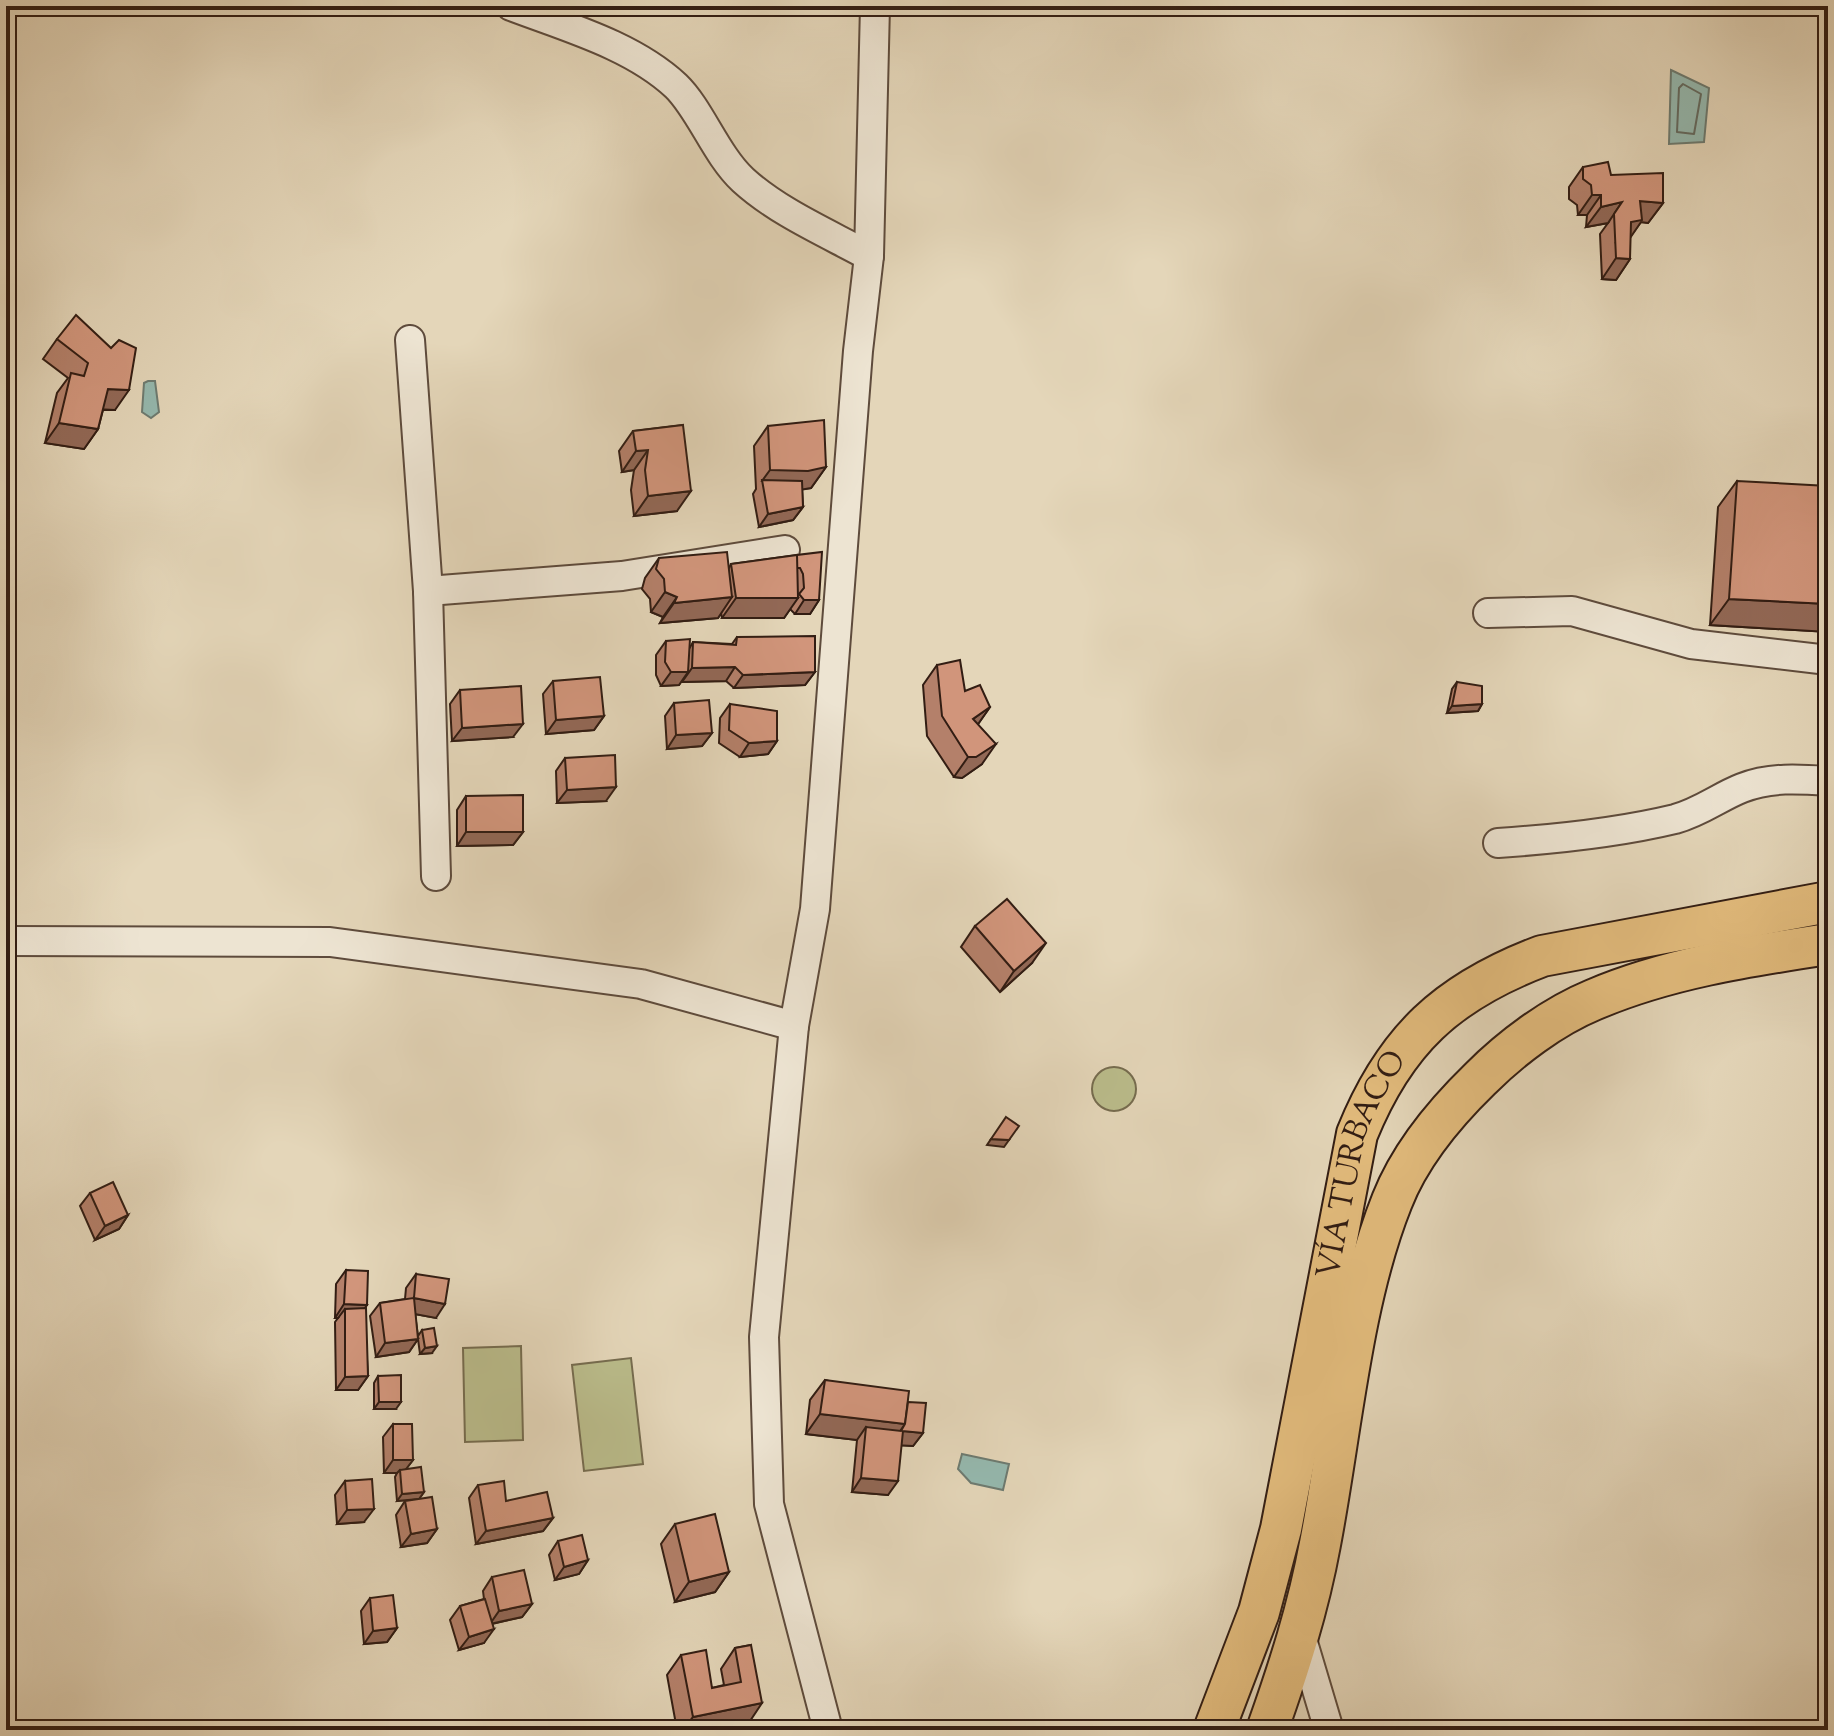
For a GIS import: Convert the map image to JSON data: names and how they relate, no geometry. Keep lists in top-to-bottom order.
{
  "streets": {
    "highway": ["VÍA TURBACO"]
  }
}
